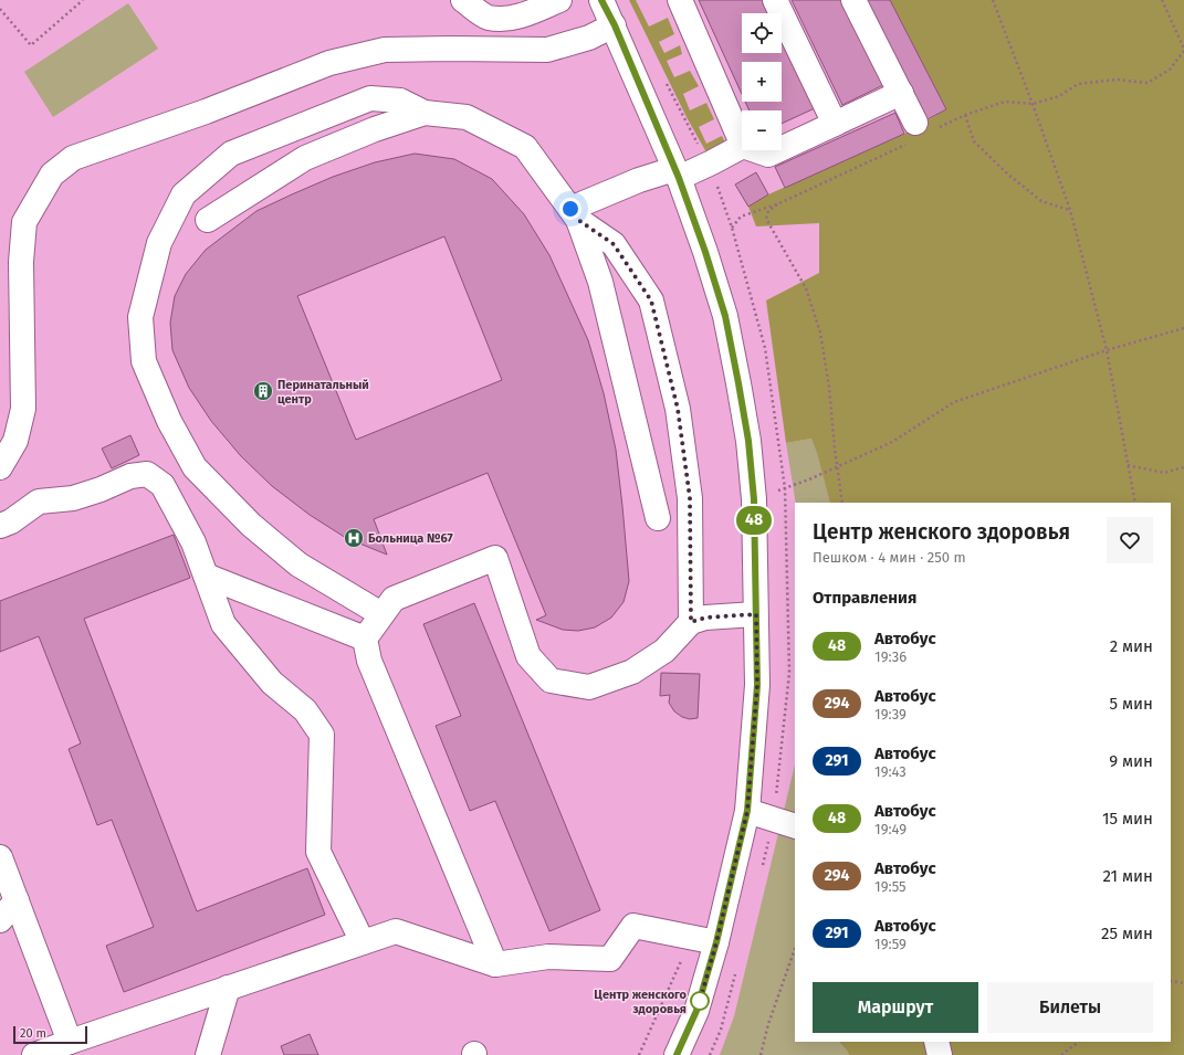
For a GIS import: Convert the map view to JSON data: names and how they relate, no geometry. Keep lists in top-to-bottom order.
{
  "places": {
    "building": ["Перинатальный центр"],
    "hospital": ["Больница №67"],
    "other": ["Центр женского здоровья"]
  },
  "lines": ["bus line 48"],
  "scale_bar": "20 m",
  "page": {
    "on_map": "48",
    "map_buttons": ["+", "−"],
    "heading": [
      ["Центр женского здоровья", "Пешком · 4 мин · 250 m"],
      "Отправления"
    ],
    "list": [
      {
        "mark": "48",
        "name": "Автобус",
        "note": "19:36",
        "value": "2 мин"
      },
      {
        "mark": "294",
        "name": "Автобус",
        "note": "19:39",
        "value": "5 мин"
      },
      {
        "mark": "291",
        "name": "Автобус",
        "note": "19:43",
        "value": "9 мин"
      },
      {
        "mark": "48",
        "name": "Автобус",
        "note": "19:49",
        "value": "15 мин"
      },
      {
        "mark": "294",
        "name": "Автобус",
        "note": "19:55",
        "value": "21 мин"
      },
      {
        "mark": "291",
        "name": "Автобус",
        "note": "19:59",
        "value": "25 мин"
      }
    ],
    "buttons": ["Маршрут", "Билеты"],
    "scale": "20 m"
  }
}
